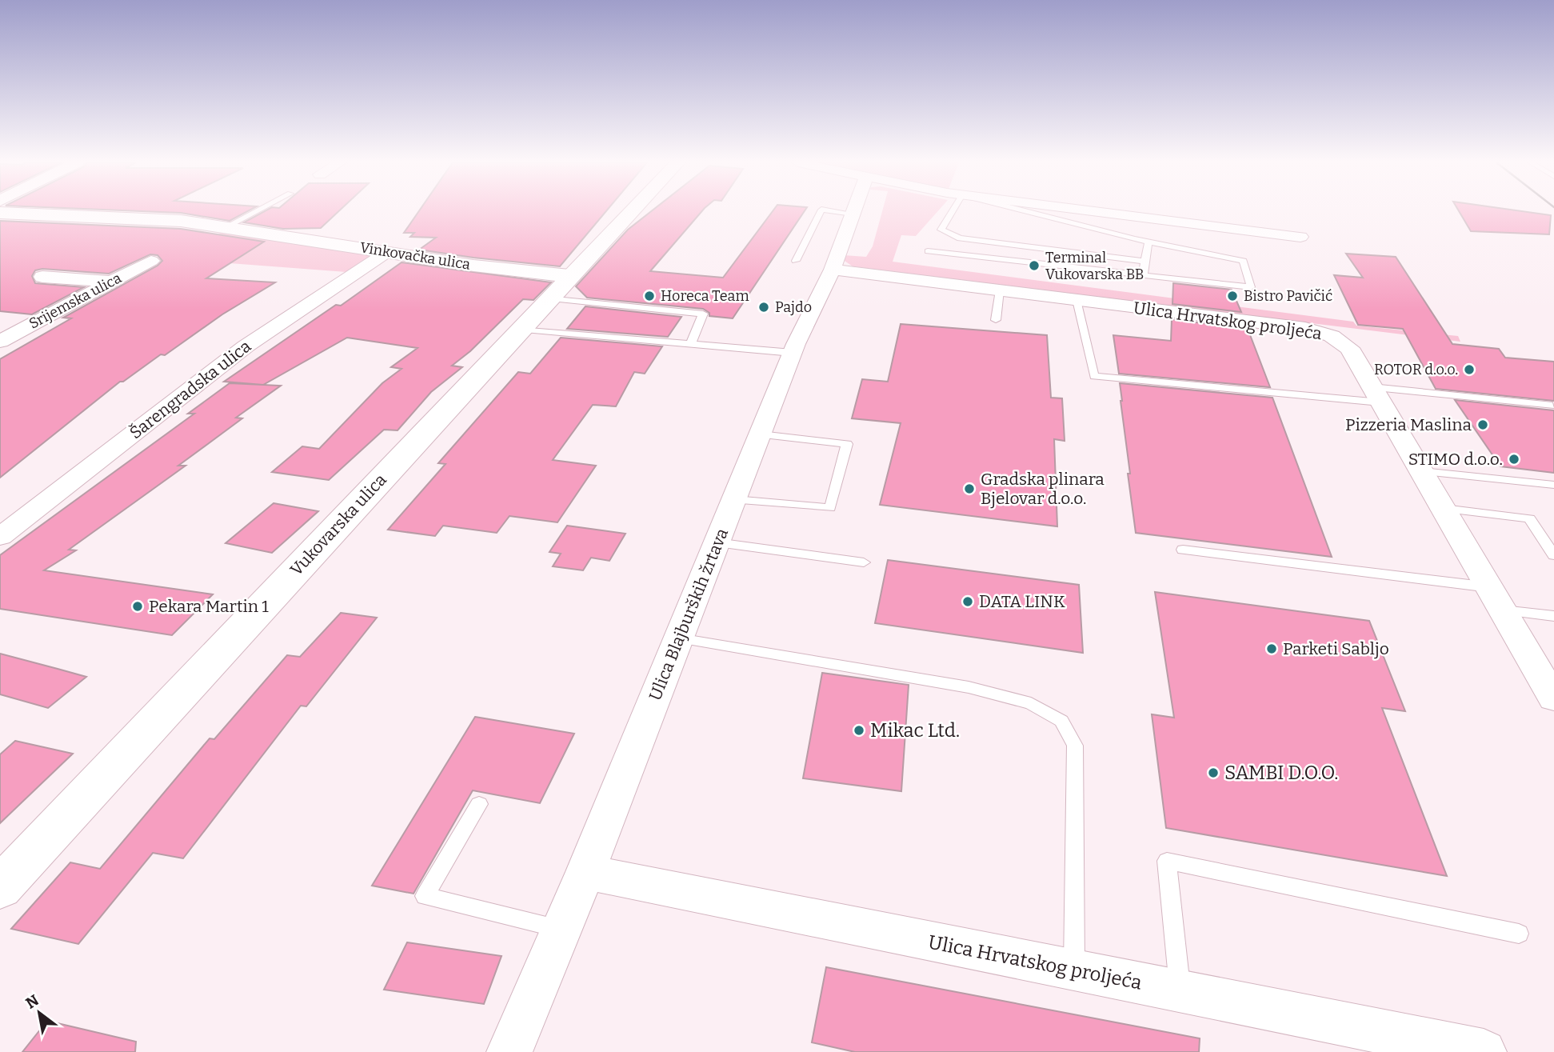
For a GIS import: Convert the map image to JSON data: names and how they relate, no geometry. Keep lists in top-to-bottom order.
{
  "streets": {
    "main road": ["Vinkovačka ulica", "Vukovarska ulica"],
    "street": [
      "Srijemska ulica",
      "Ulica Hrvatskog proljeća",
      "Šarengradska ulica",
      "Ulica Blajburških žrtava"
    ]
  },
  "crossings": [
    ["Vinkovačka ulica", "Šarengradska ulica"],
    ["Vinkovačka ulica", "Vukovarska ulica"],
    ["Ulica Hrvatskog proljeća", "Ulica Blajburških žrtava"]
  ],
  "places": [
    "Terminal Vukovarska BB",
    "Horeca Team",
    "Bistro Pavičić",
    "Pajdo",
    "ROTOR d.o.o.",
    "Pizzeria Maslina",
    "STIMO d.o.o.",
    "Gradska plinara Bjelovar d.o.o.",
    "DATA LINK",
    "Pekara Martin 1",
    "Parketi Sabljo",
    "Mikac Ltd.",
    "SAMBI D.O.O."
  ],
  "north": "top left"
}
